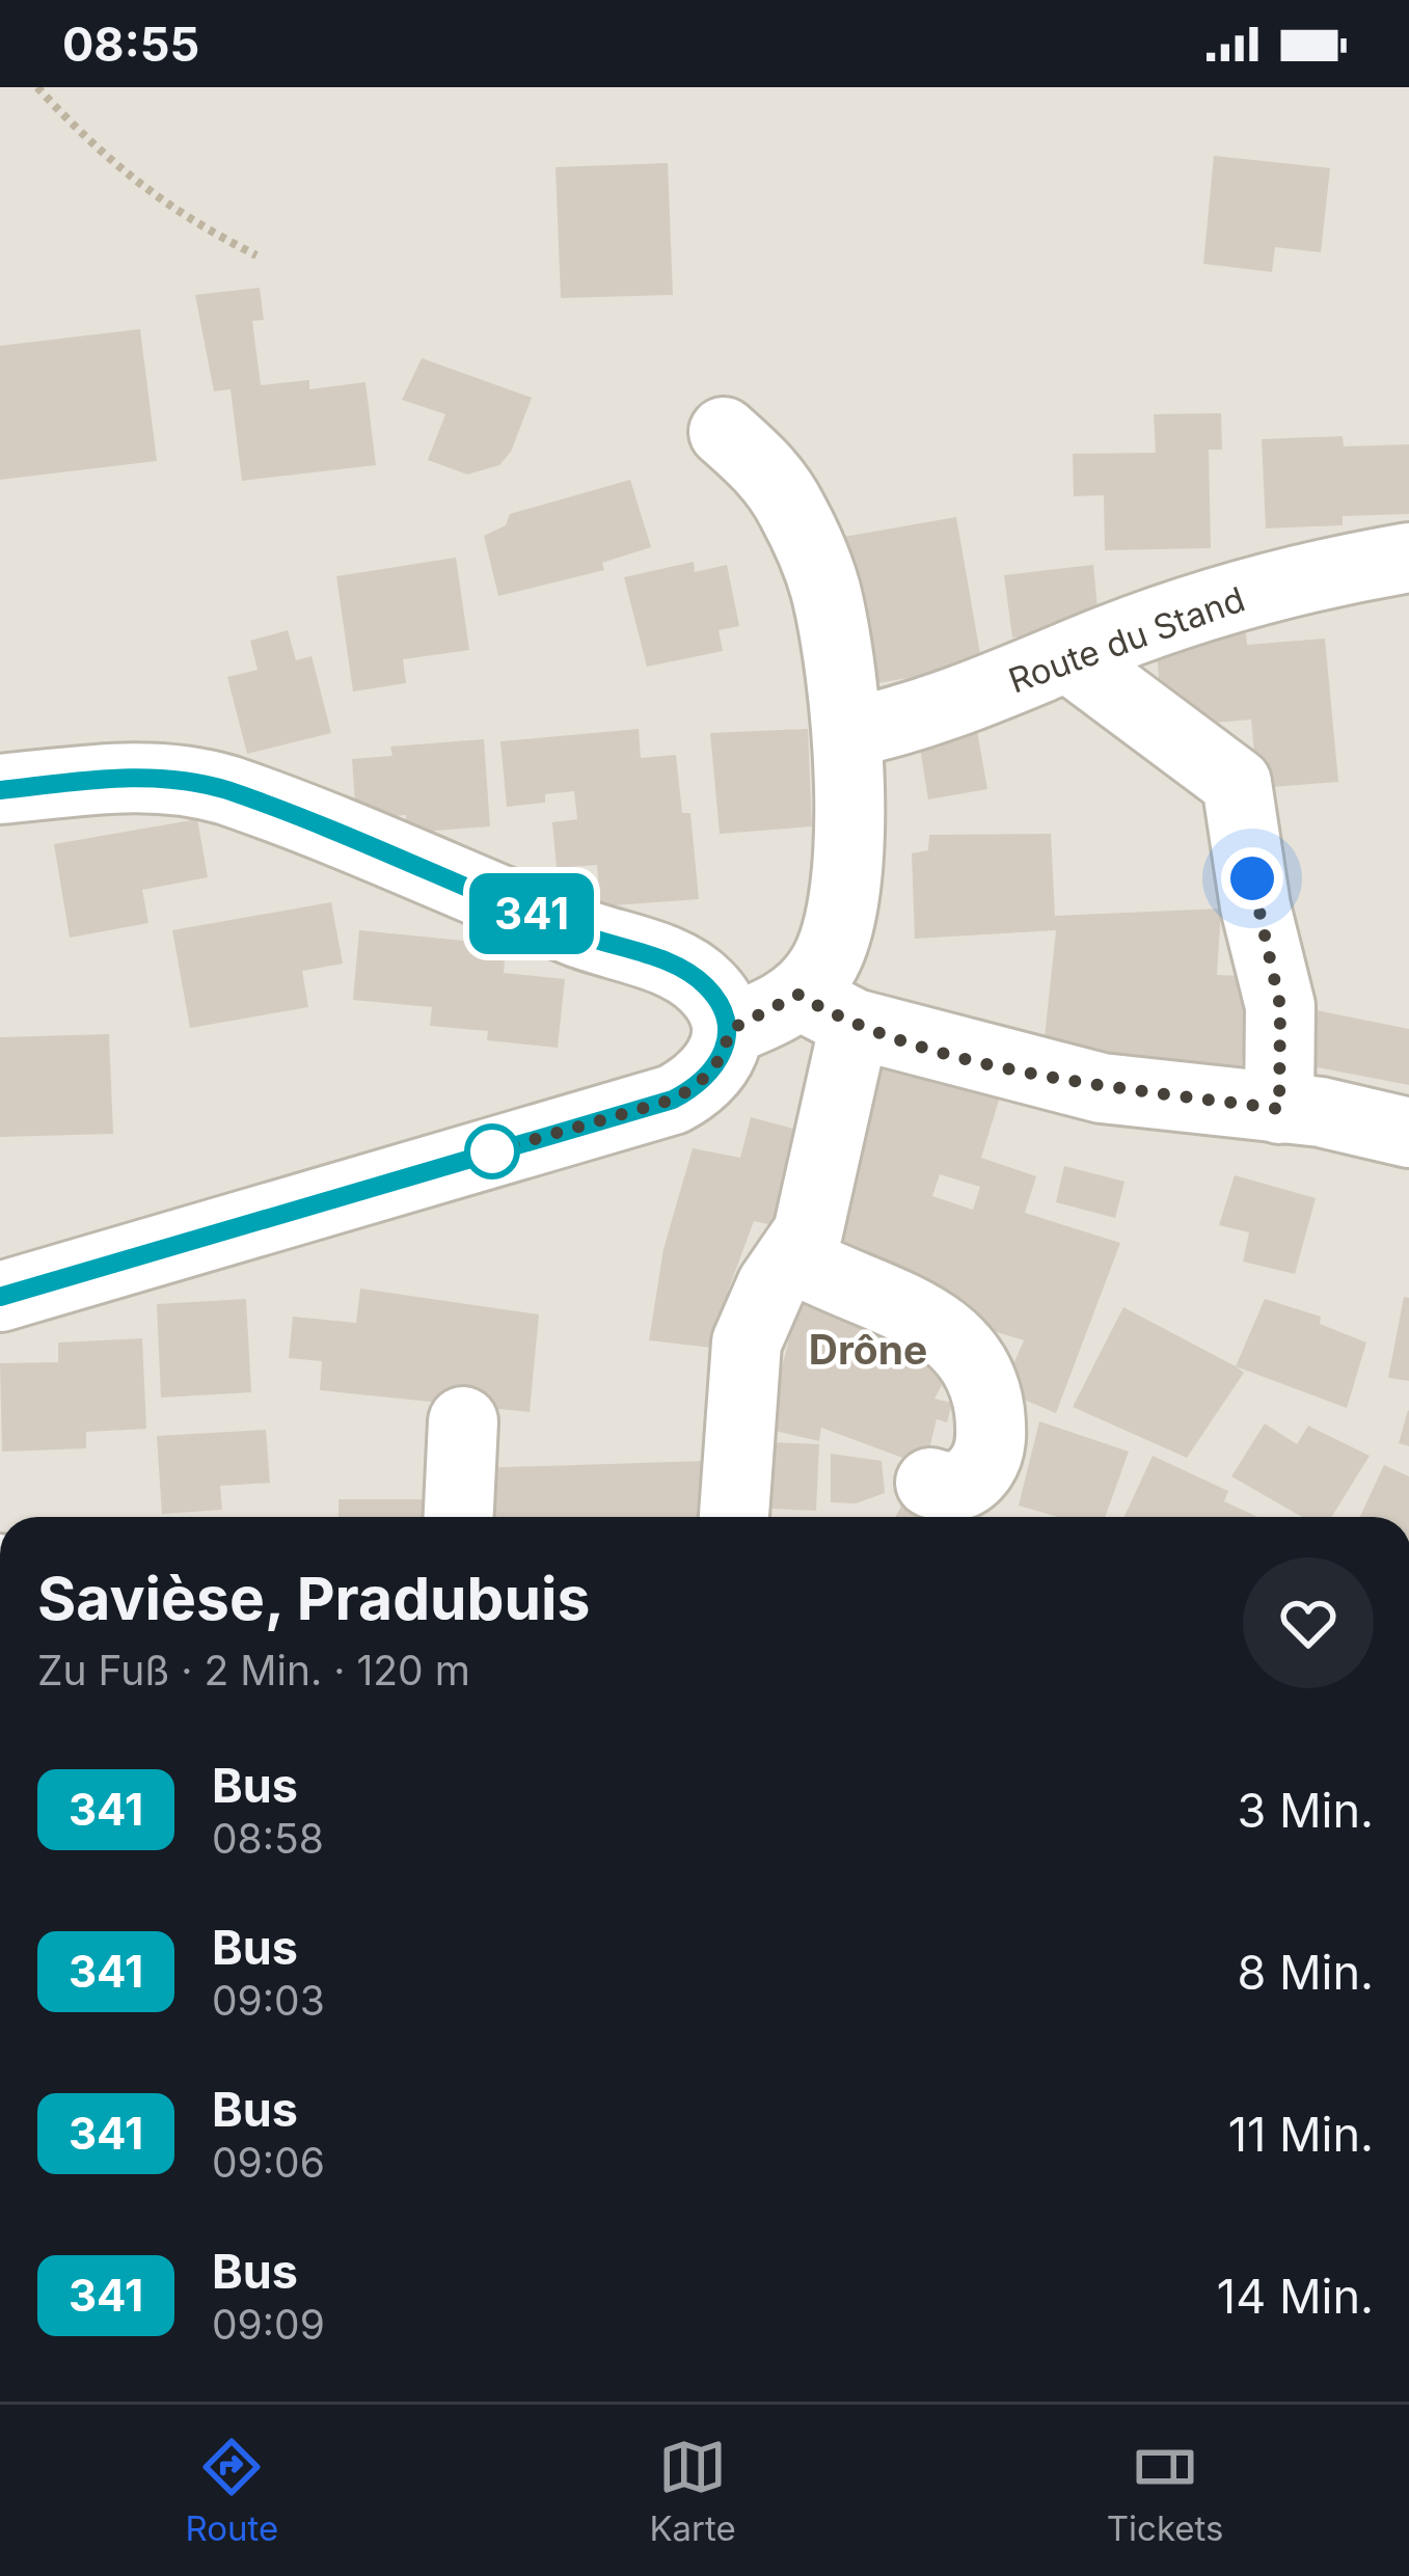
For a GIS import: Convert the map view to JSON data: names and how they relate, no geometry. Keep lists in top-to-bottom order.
{
  "streets": {
    "street": ["Route du Stand"]
  },
  "districts": ["Drône"],
  "lines": ["bus line 341"],
  "page": {
    "status": "08:55",
    "on_map": "341",
    "heading": ["Savièse, Pradubuis", "Zu Fuß · 2 Min. · 120 m"],
    "list": [
      {
        "mark": "341",
        "name": "Bus",
        "note": "08:58",
        "value": "3 Min."
      },
      {
        "mark": "341",
        "name": "Bus",
        "note": "09:03",
        "value": "8 Min."
      },
      {
        "mark": "341",
        "name": "Bus",
        "note": "09:06",
        "value": "11 Min."
      },
      {
        "mark": "341",
        "name": "Bus",
        "note": "09:09",
        "value": "14 Min."
      }
    ],
    "tabs": ["Route", "Karte", "Tickets"]
  }
}
